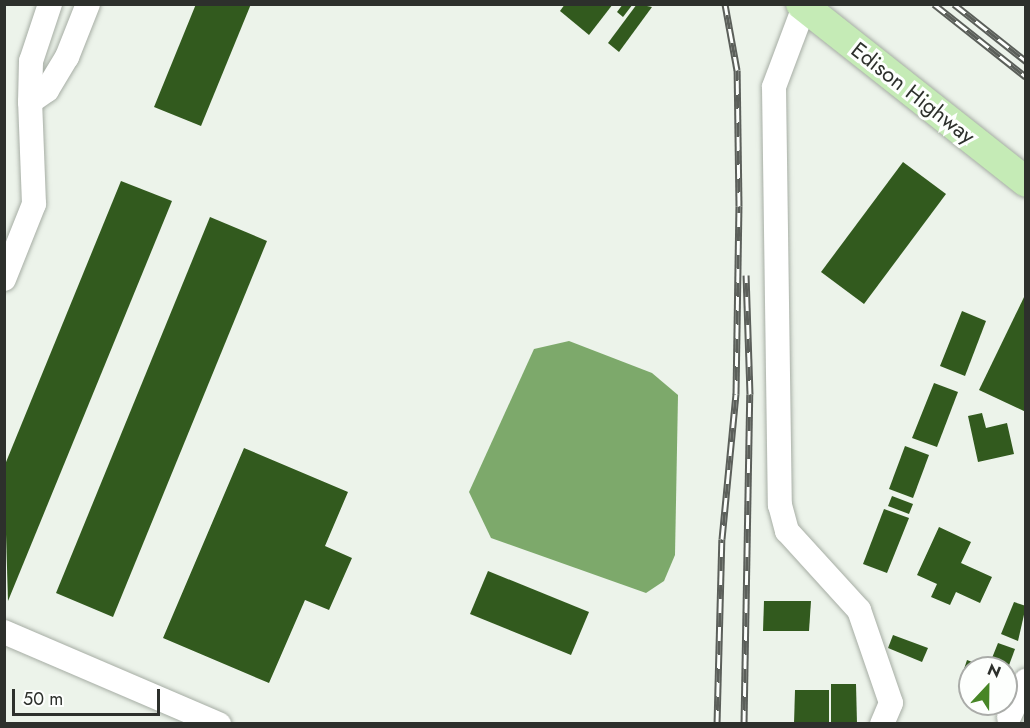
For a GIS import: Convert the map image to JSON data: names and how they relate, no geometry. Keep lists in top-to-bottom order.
{
  "streets": {
    "main road": ["Edison Highway"]
  },
  "scale_bar": "50 m",
  "north": "top"
}
